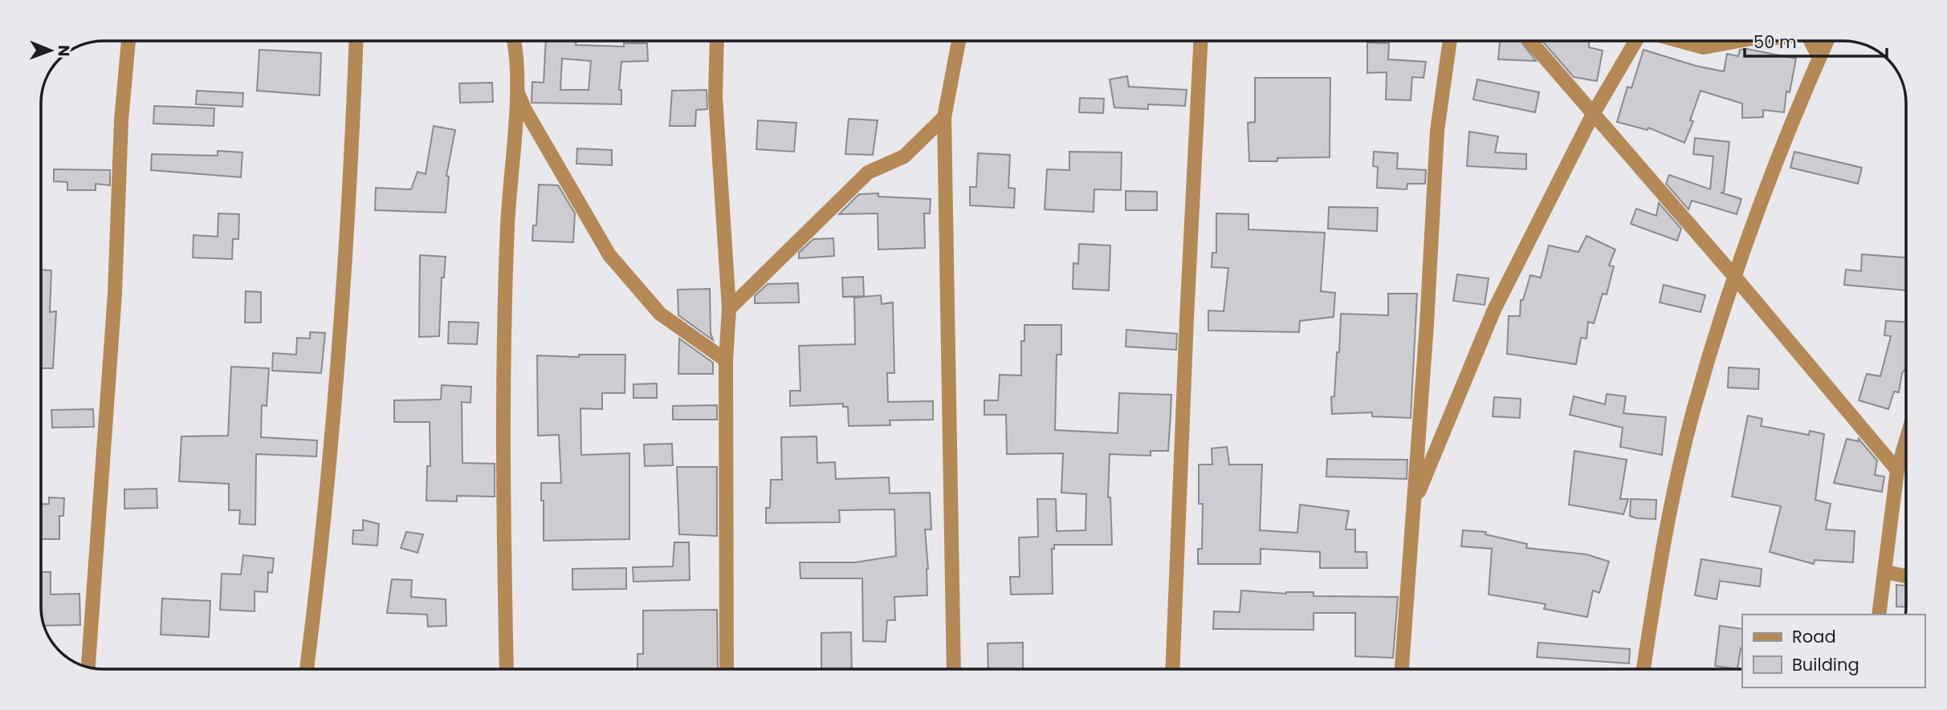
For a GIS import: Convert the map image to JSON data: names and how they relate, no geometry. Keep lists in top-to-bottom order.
{
  "legend": ["Road", "Building"],
  "scale_bar": "50 m",
  "north": "right"
}
